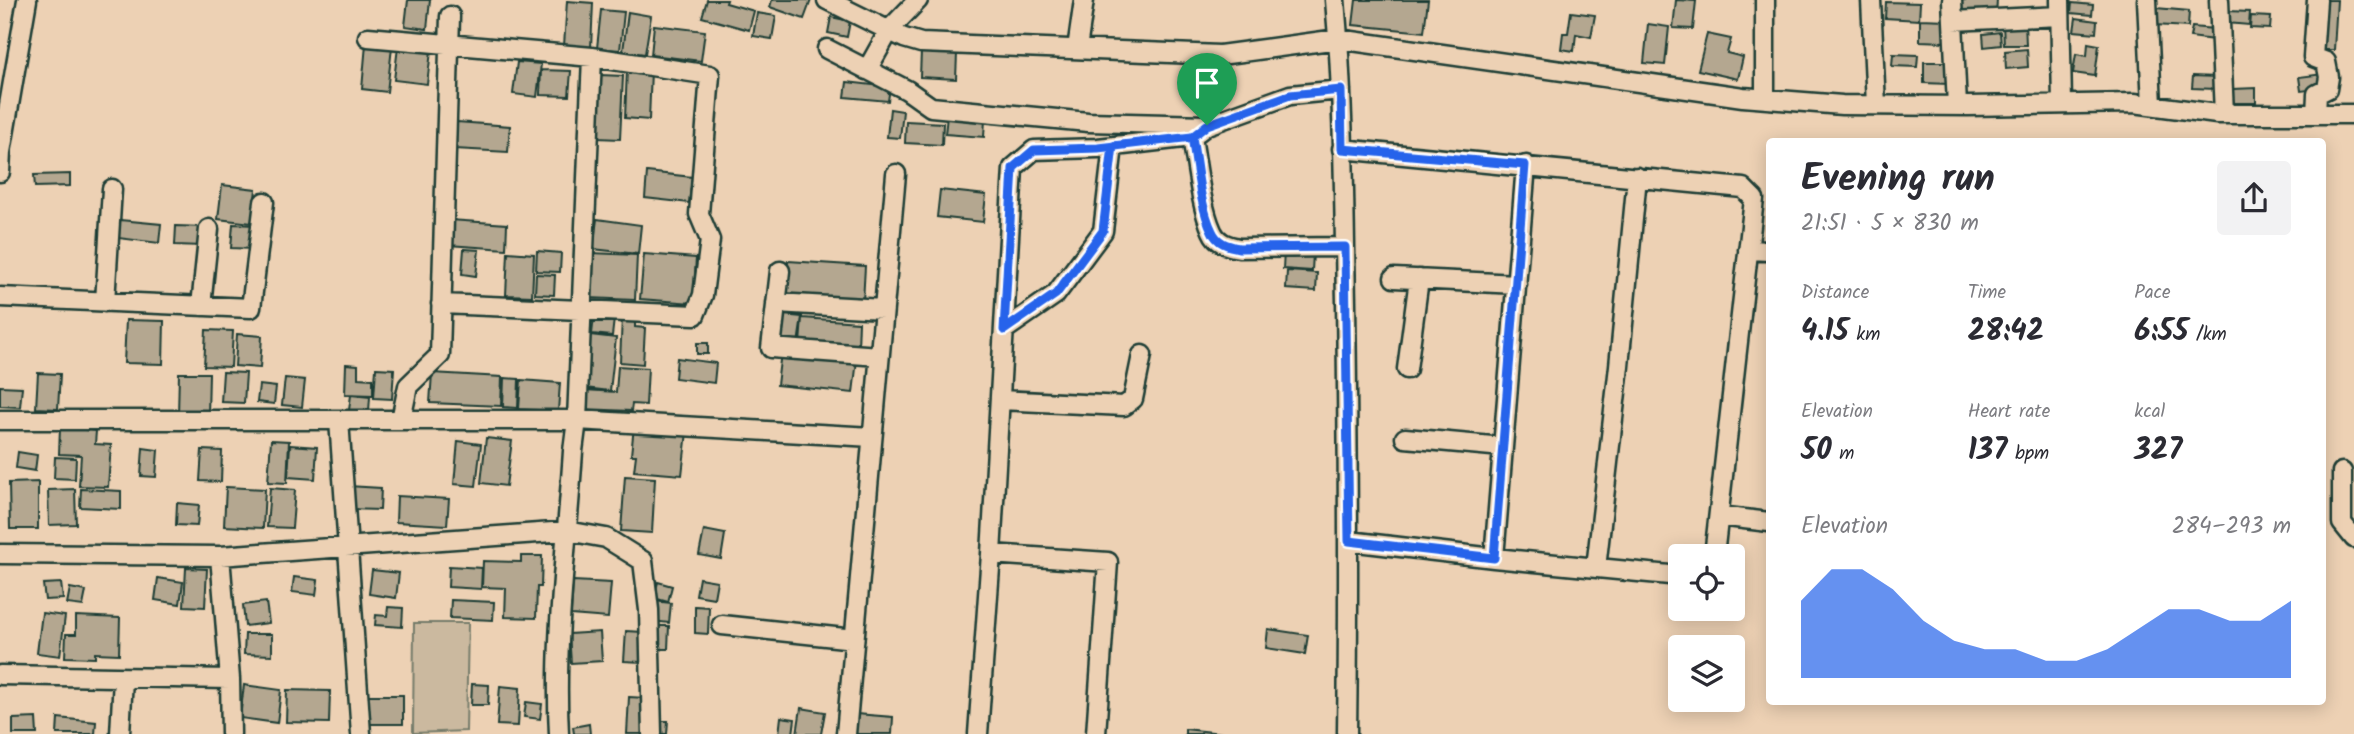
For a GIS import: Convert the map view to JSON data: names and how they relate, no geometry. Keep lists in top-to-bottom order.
{
  "page": {
    "heading": ["Evening run", "21:51 · 5 × 830 m"],
    "stats": [
      ["Distance", "4.15 km"],
      ["Time", "28:42"],
      ["Pace", "6:55 /km"],
      ["Elevation", "50 m"],
      ["Heart rate", "137 bpm"],
      ["kcal", "327"]
    ],
    "chart": ["Elevation", "284–293 m"]
  }
}
